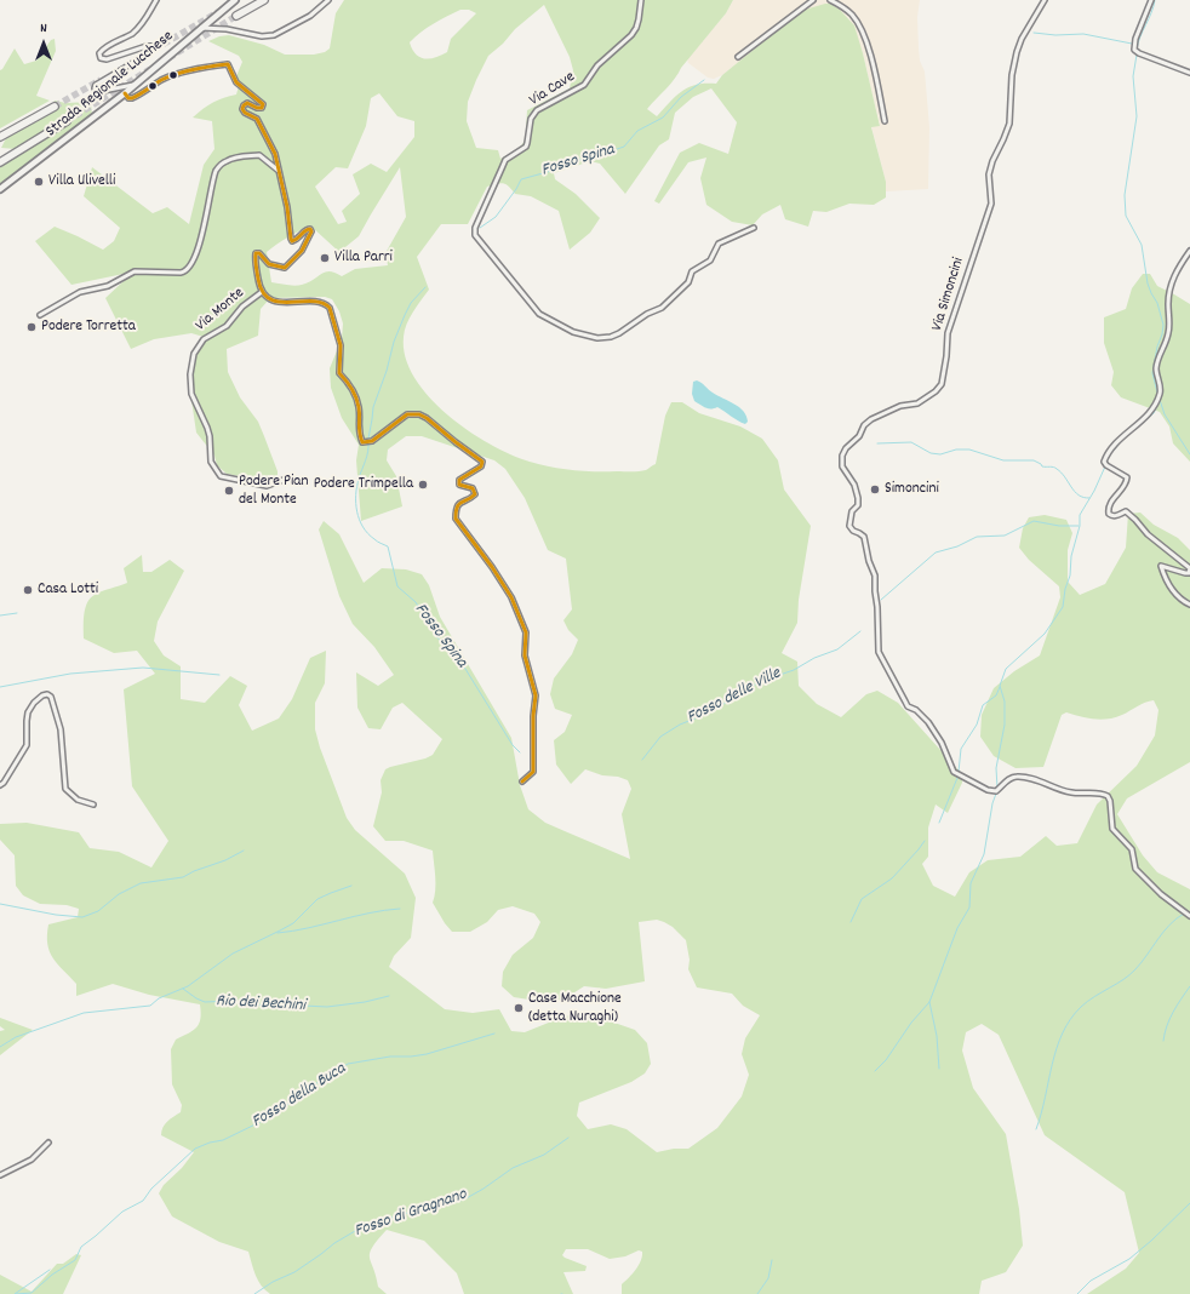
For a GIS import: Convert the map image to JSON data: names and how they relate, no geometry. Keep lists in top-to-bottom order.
{
  "streets": {
    "main road": ["Strada Regionale Lucchese"],
    "street": ["Via Cave", "Via Simoncini", "Via Monte"]
  },
  "crossings": [
    ["Strada Regionale Lucchese", "Via Monte"]
  ],
  "water": [
    "Fosso Spina",
    "Fosso delle Ville",
    "Rio dei Bechini",
    "Fosso della Buca",
    "Fosso di Gragnano"
  ],
  "places": [
    "Villa Ulivelli",
    "Villa Parri",
    "Podere Torretta",
    "Podere Trimpella",
    "Simoncini",
    "Podere Pian del Monte",
    "Casa Lotti",
    "Case Macchione (detta Nuraghi)"
  ],
  "north": "top"
}
